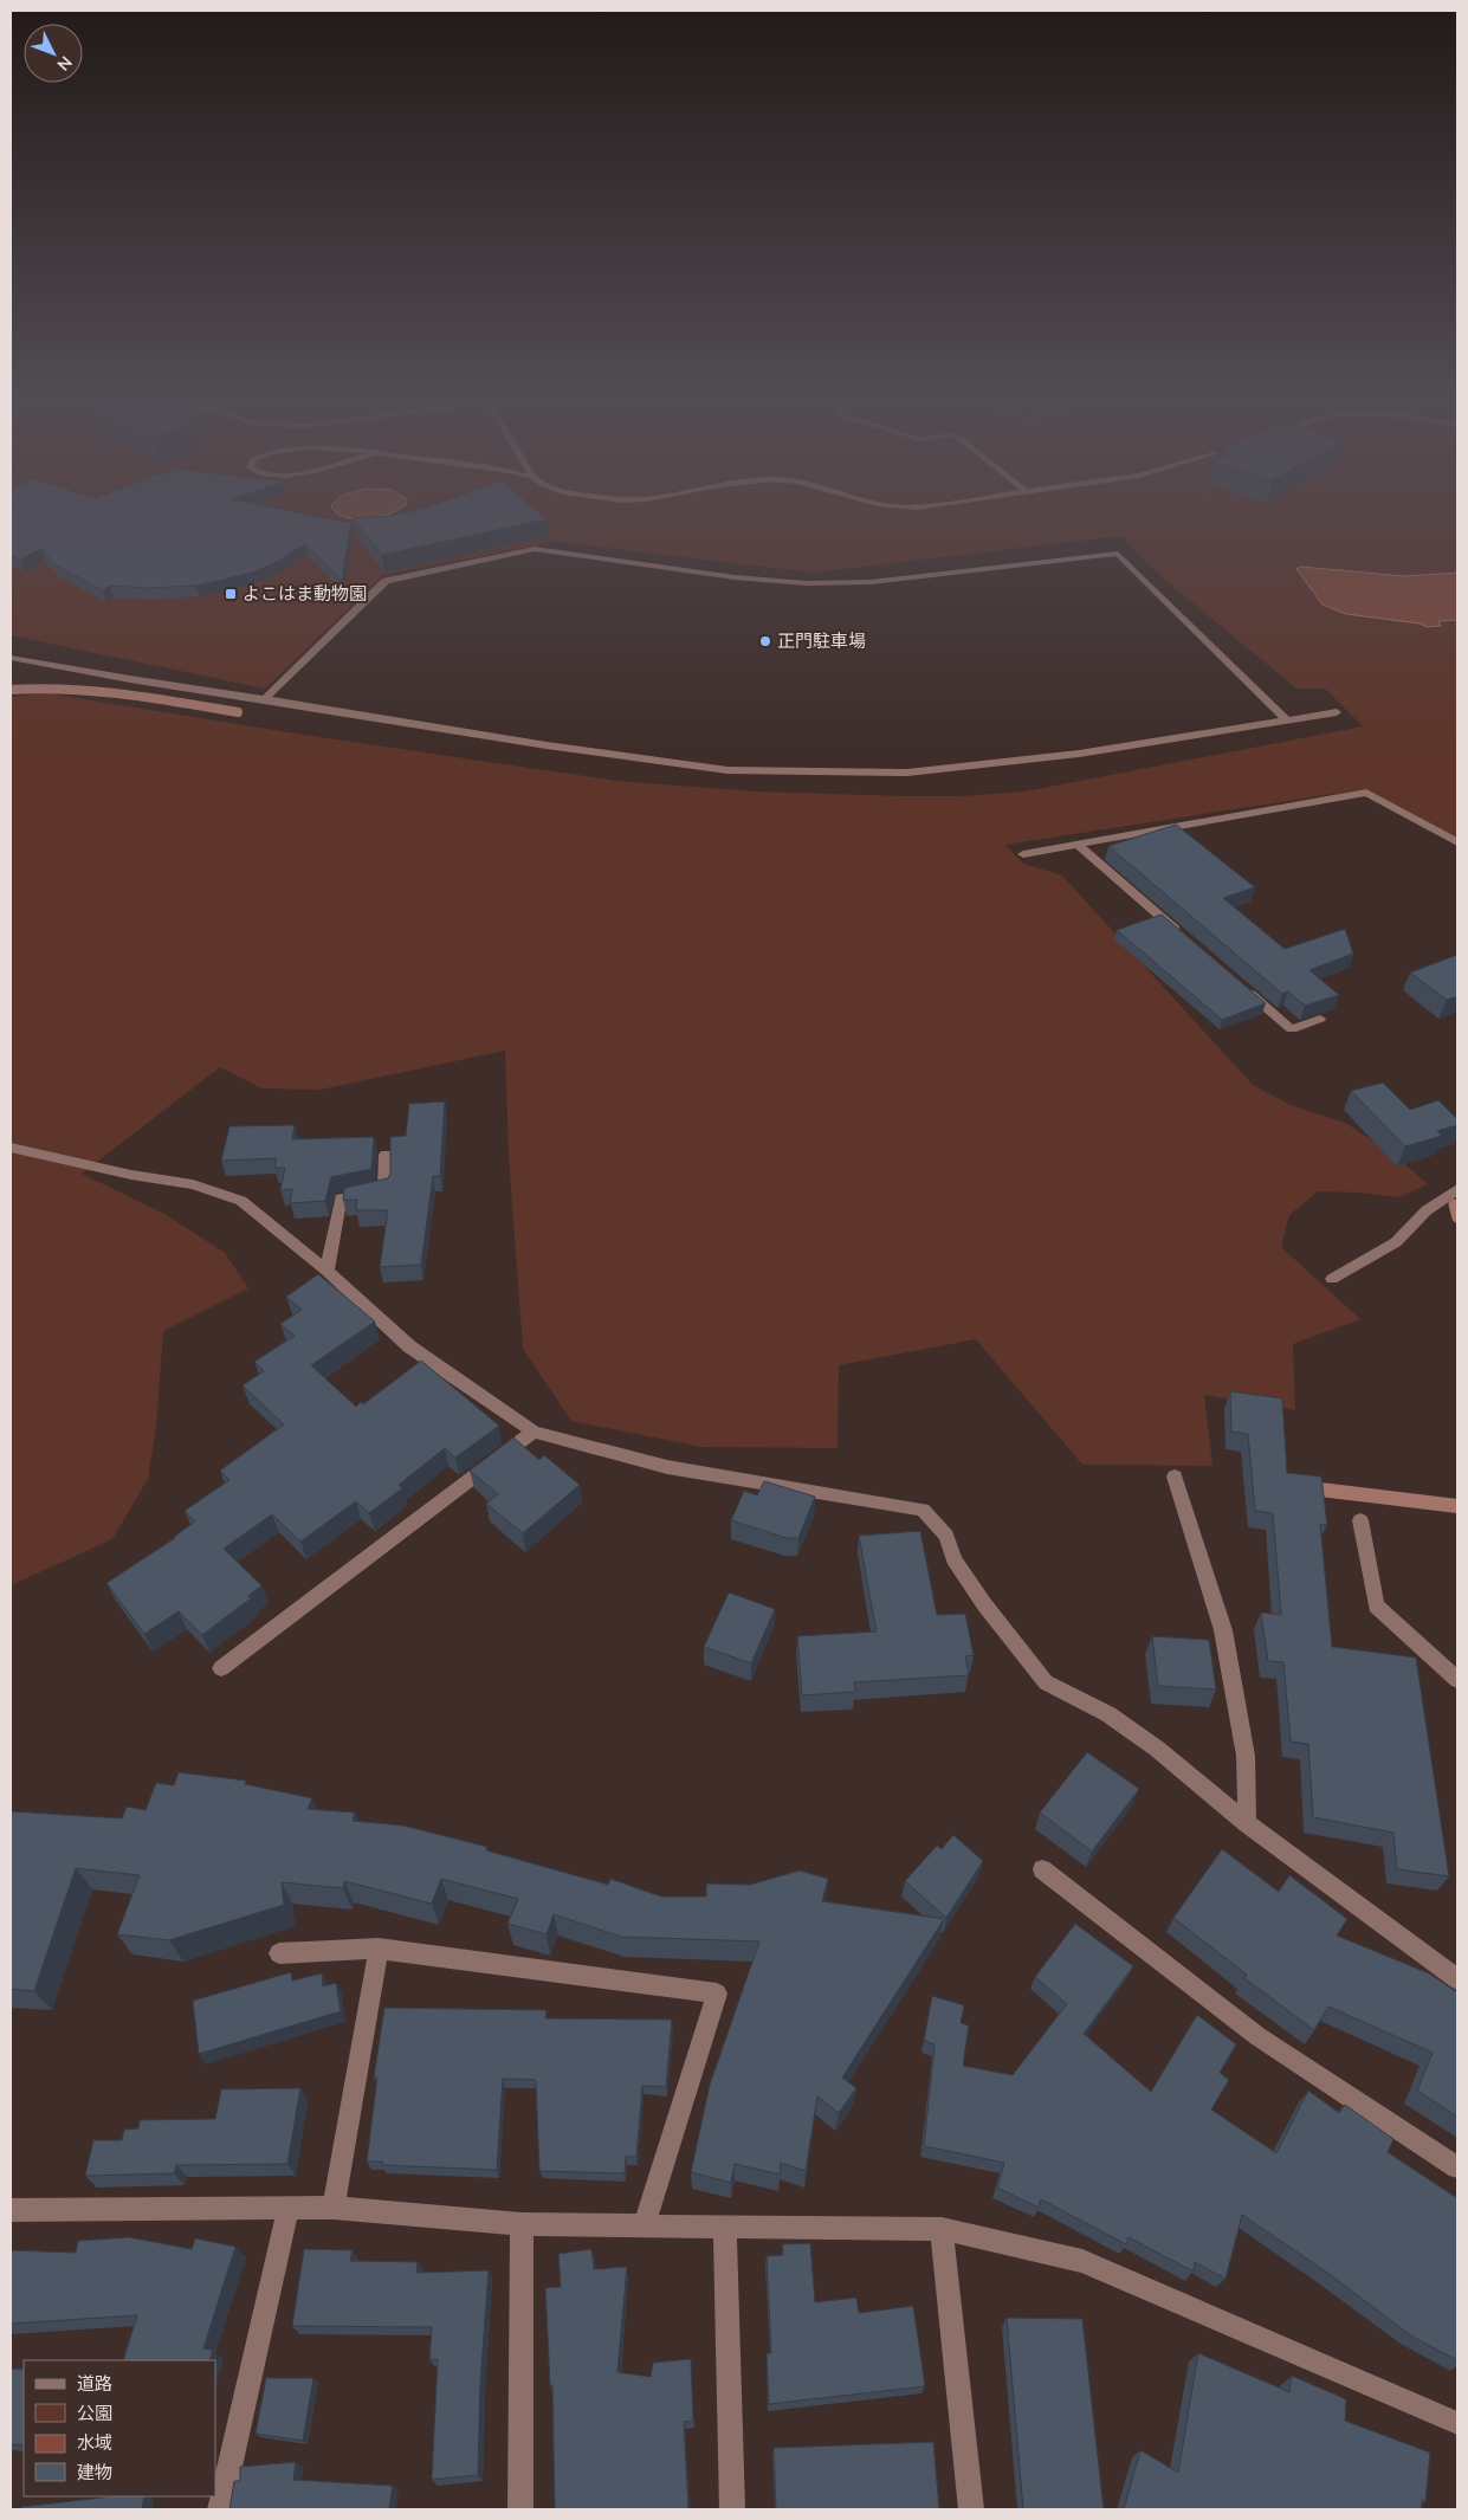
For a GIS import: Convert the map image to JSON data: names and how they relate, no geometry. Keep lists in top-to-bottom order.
{
  "places": {
    "transit": ["よこはま動物園"],
    "other": ["正門駐車場"]
  },
  "legend": [
    "道路",
    "公園",
    "水域",
    "建物"
  ],
  "north": "bottom right"
}
